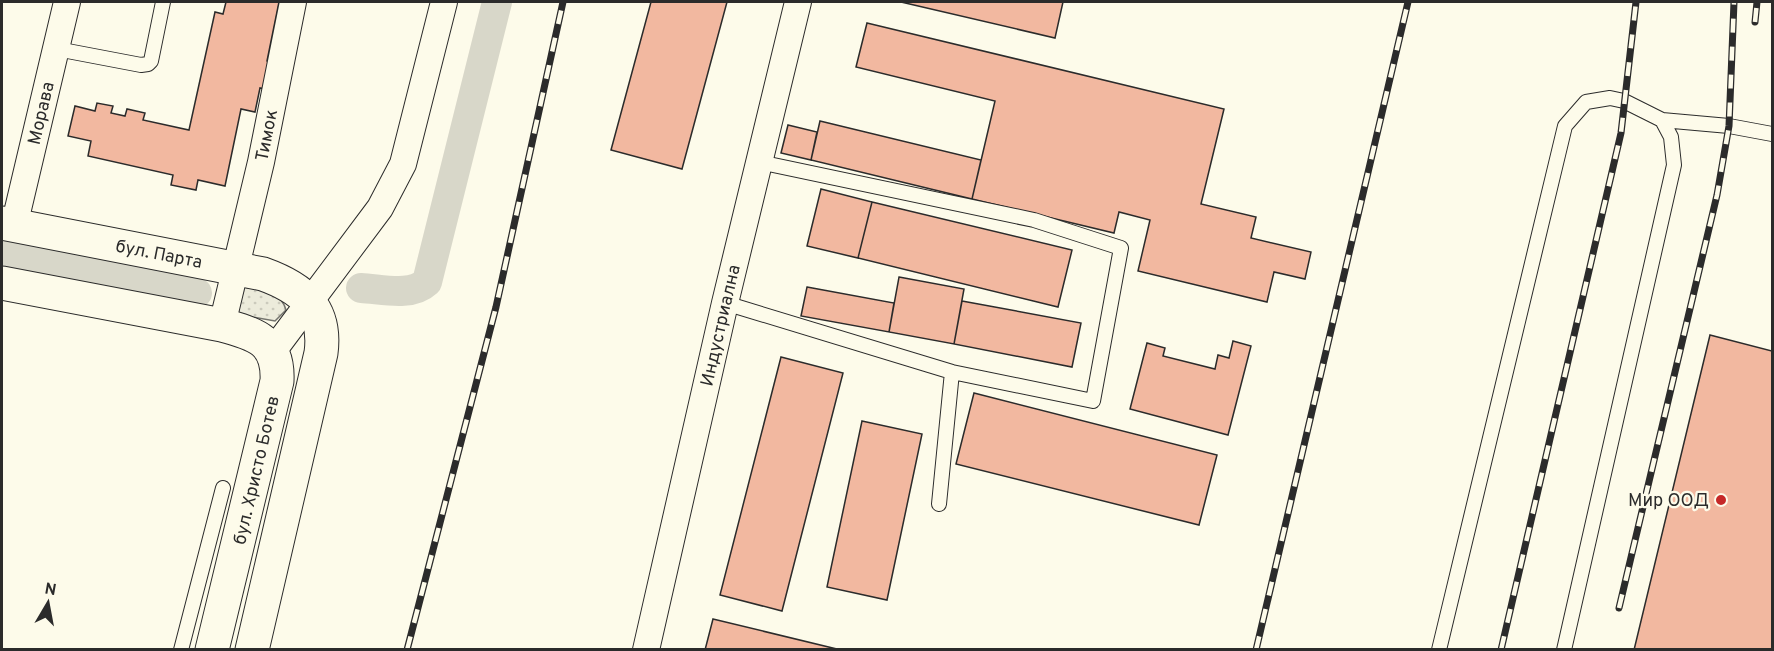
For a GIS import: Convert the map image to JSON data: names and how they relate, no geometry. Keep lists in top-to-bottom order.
{
  "streets": {
    "main road": ["бул. Парта", "бул. Христо Ботев"],
    "street": ["Морава", "Тимок", "Индустриална"]
  },
  "crossings": [
    ["Морава", "бул. Парта"],
    ["Тимок", "бул. Парта"],
    ["бул. Парта", "бул. Христо Ботев"]
  ],
  "places": ["Мир ООД"],
  "north": "top"
}
